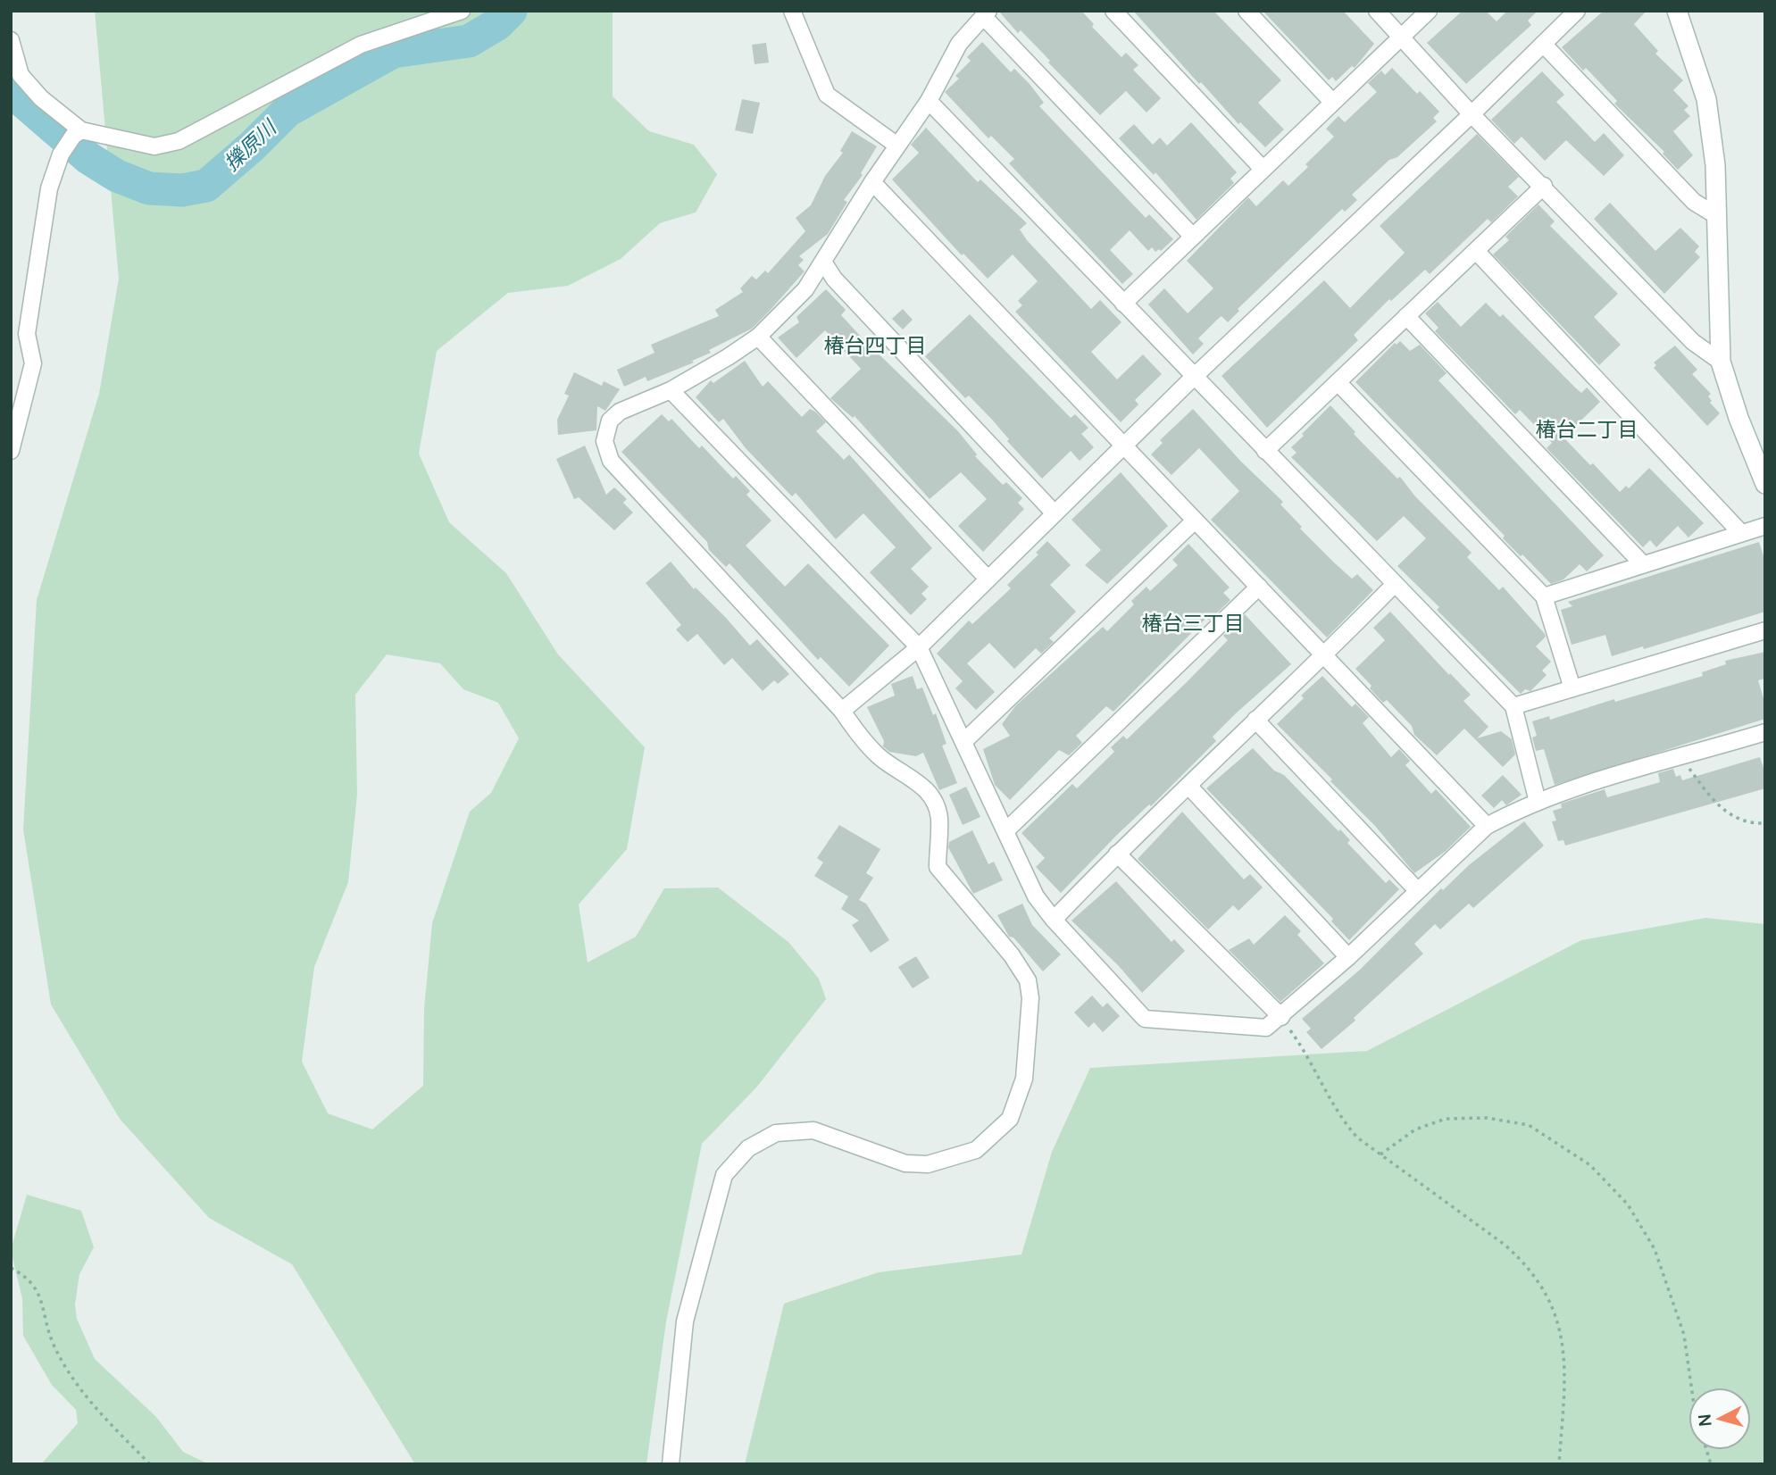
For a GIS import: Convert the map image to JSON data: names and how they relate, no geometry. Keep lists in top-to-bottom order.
{
  "districts": ["椿台四丁目", "椿台二丁目", "椿台三丁目"],
  "water": ["擽原川"],
  "north": "left"
}
